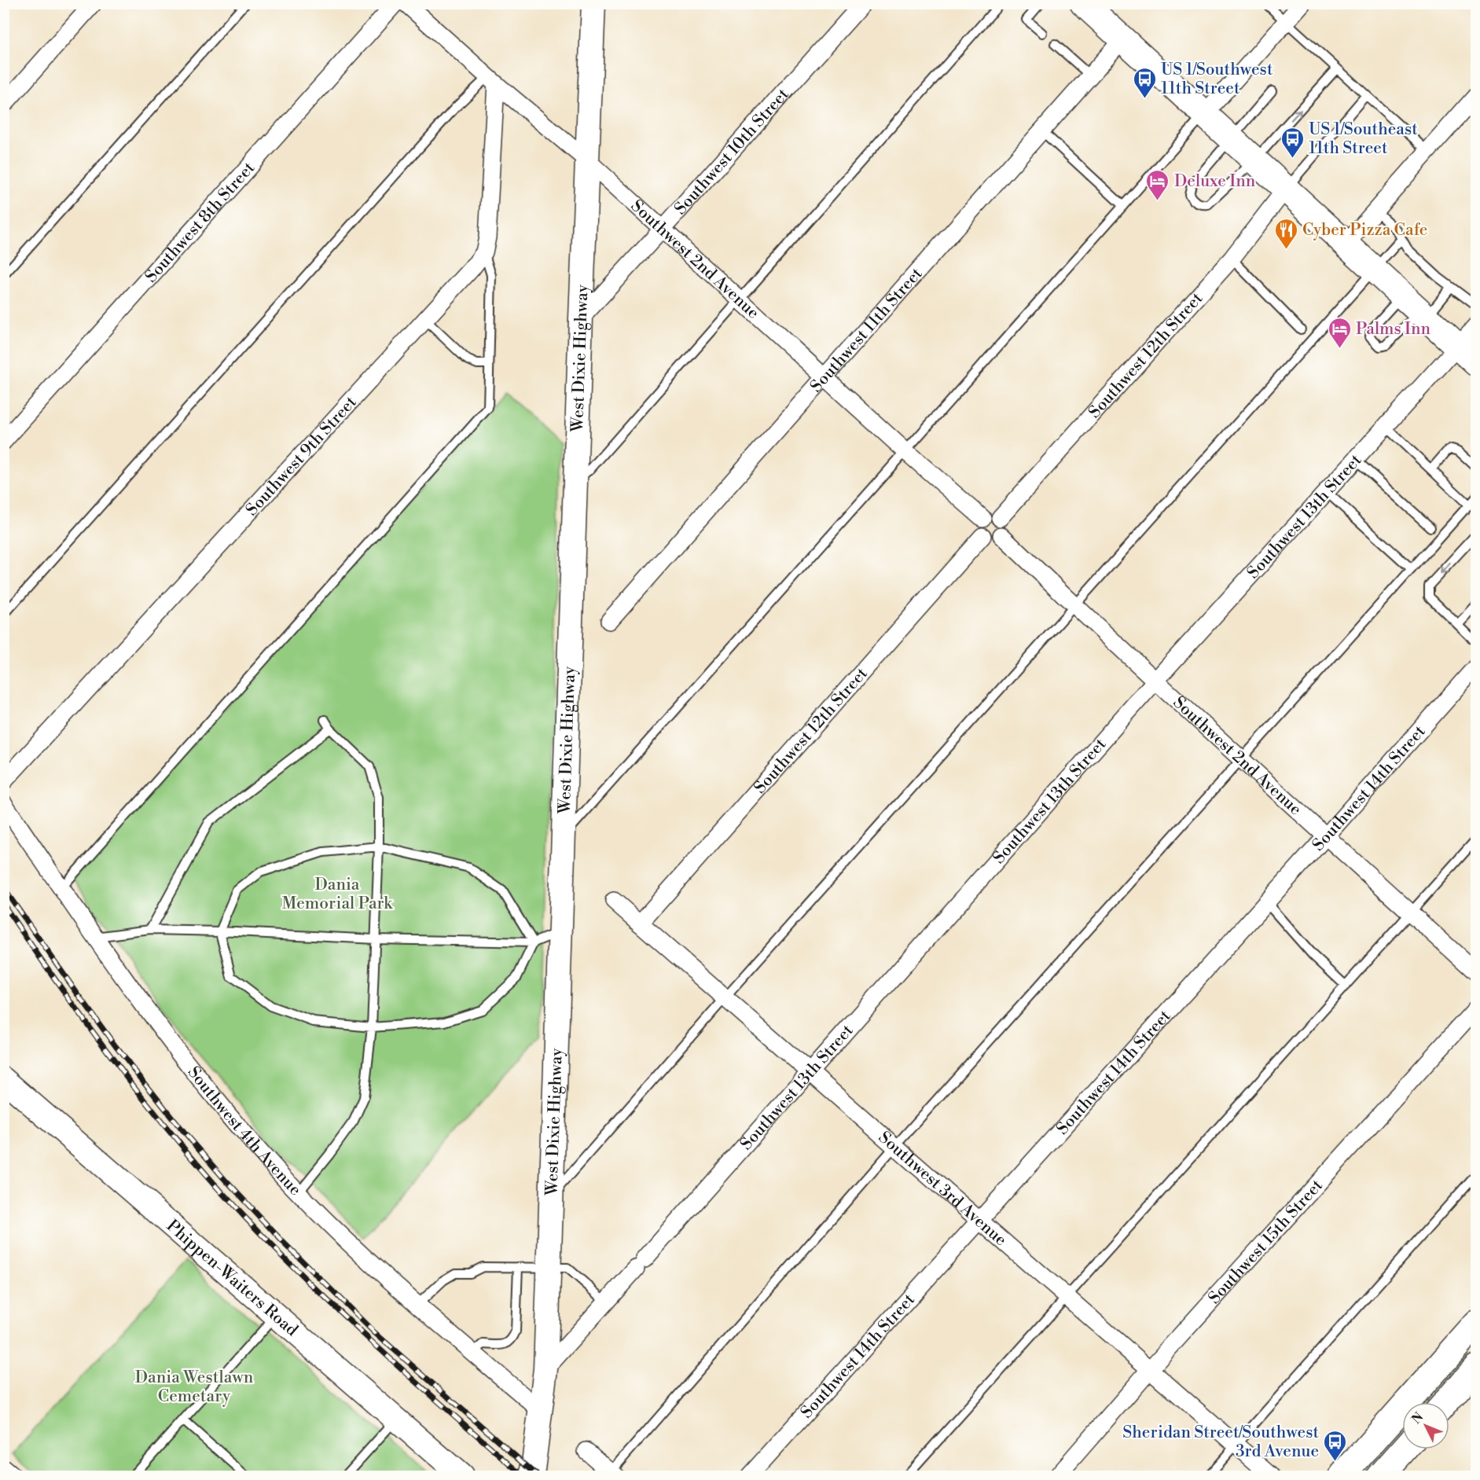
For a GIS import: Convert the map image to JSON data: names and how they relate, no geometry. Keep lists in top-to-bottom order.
{
  "streets": {
    "main road": ["West Dixie Highway", "Phippen-Waiters Road"],
    "street": [
      "Southwest 10th Street",
      "Southwest 8th Street",
      "Southwest 2nd Avenue",
      "Southwest 11th Street",
      "Southwest 12th Street",
      "Southwest 9th Street",
      "Southwest 13th Street",
      "Southwest 14th Street",
      "Southwest 4th Avenue",
      "Southwest 3rd Avenue",
      "Southwest 15th Street"
    ]
  },
  "crossings": [
    ["Southwest 10th Street", "Southwest 2nd Avenue"],
    ["Southwest 10th Street", "West Dixie Highway"],
    ["Southwest 2nd Avenue", "Southwest 11th Street"],
    ["Southwest 2nd Avenue", "Southwest 12th Street"],
    ["Southwest 2nd Avenue", "West Dixie Highway"],
    ["Southwest 2nd Avenue", "Southwest 9th Street"],
    ["Southwest 2nd Avenue", "Southwest 13th Street"],
    ["Southwest 2nd Avenue", "Southwest 14th Street"],
    ["Southwest 12th Street", "Southwest 3rd Avenue"],
    ["West Dixie Highway", "Southwest 13th Street"],
    ["West Dixie Highway", "Southwest 4th Avenue"],
    ["Southwest 13th Street", "Southwest 3rd Avenue"],
    ["Southwest 14th Street", "Southwest 3rd Avenue"],
    ["Southwest 3rd Avenue", "Southwest 15th Street"]
  ],
  "parks": ["Dania Memorial Park", "Dania Westlawn Cemetary"],
  "places": {
    "bus stop": ["US 1/Southwest 11th Street", "US 1/Southeast 11th Street", "Sheridan Street/Southwest 3rd Avenue"],
    "hotel": ["Deluxe Inn", "Palms Inn"],
    "restaurant": ["Cyber Pizza Cafe"]
  },
  "north": "top left"
}
